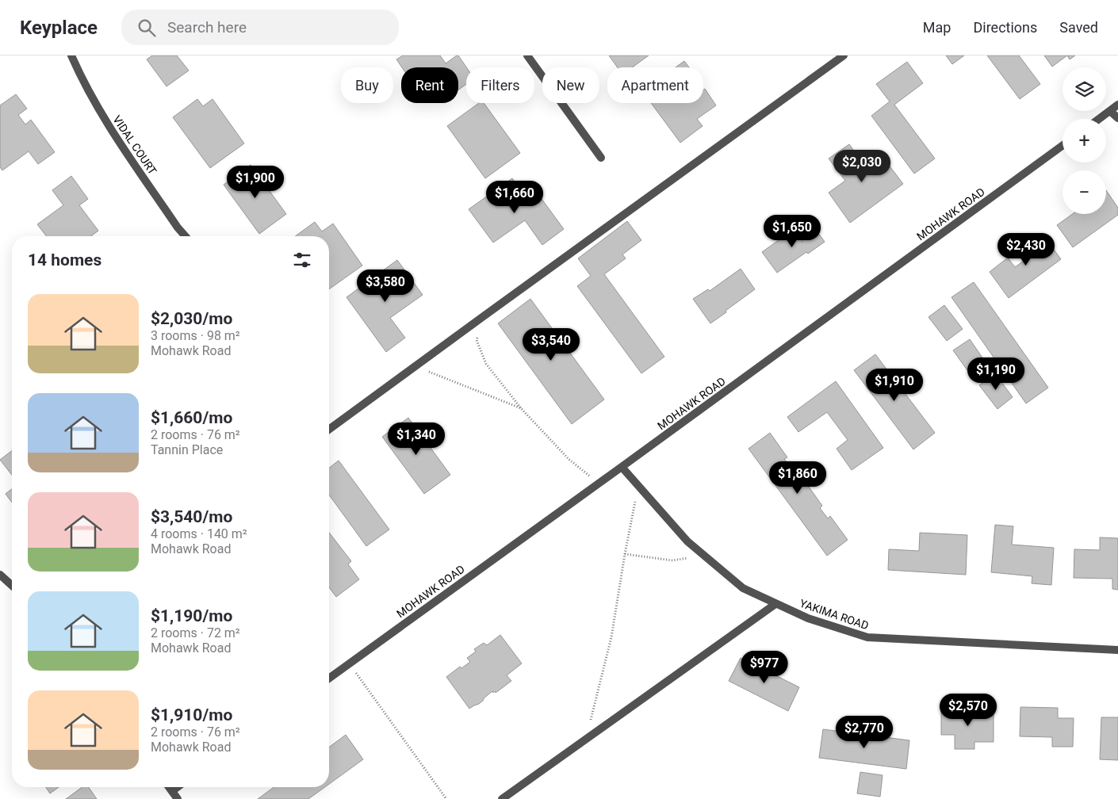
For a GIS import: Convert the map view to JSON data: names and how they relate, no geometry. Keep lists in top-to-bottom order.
{
  "streets": {
    "street": ["VIDAL COURT", "MOHAWK ROAD", "YAKIMA ROAD"]
  },
  "crossings": [
    ["MOHAWK ROAD", "YAKIMA ROAD"]
  ],
  "page": {
    "header": "Keyplace",
    "search": "Search here",
    "nav": ["Map", "Directions", "Saved"],
    "map_buttons": ["+", "−"],
    "chip": [
      "Buy",
      "Rent",
      "Filters",
      "New",
      "Apartment"
    ],
    "price": [
      "$2,030",
      "$1,900",
      "$1,660",
      "$1,650",
      "$2,430",
      "$3,580",
      "$3,540",
      "$1,190",
      "$1,910",
      "$1,340",
      "$1,860",
      "$977",
      "$2,570",
      "$2,770"
    ],
    "heading": "14 homes",
    "list": [
      {
        "name": "$2,030/mo",
        "note": "3 rooms · 98 m² · Mohawk Road"
      },
      {
        "name": "$1,660/mo",
        "note": "2 rooms · 76 m² · Tannin Place"
      },
      {
        "name": "$3,540/mo",
        "note": "4 rooms · 140 m² · Mohawk Road"
      },
      {
        "name": "$1,190/mo",
        "note": "2 rooms · 72 m² · Mohawk Road"
      },
      {
        "name": "$1,910/mo",
        "note": "2 rooms · 76 m² · Mohawk Road"
      }
    ]
  }
}
